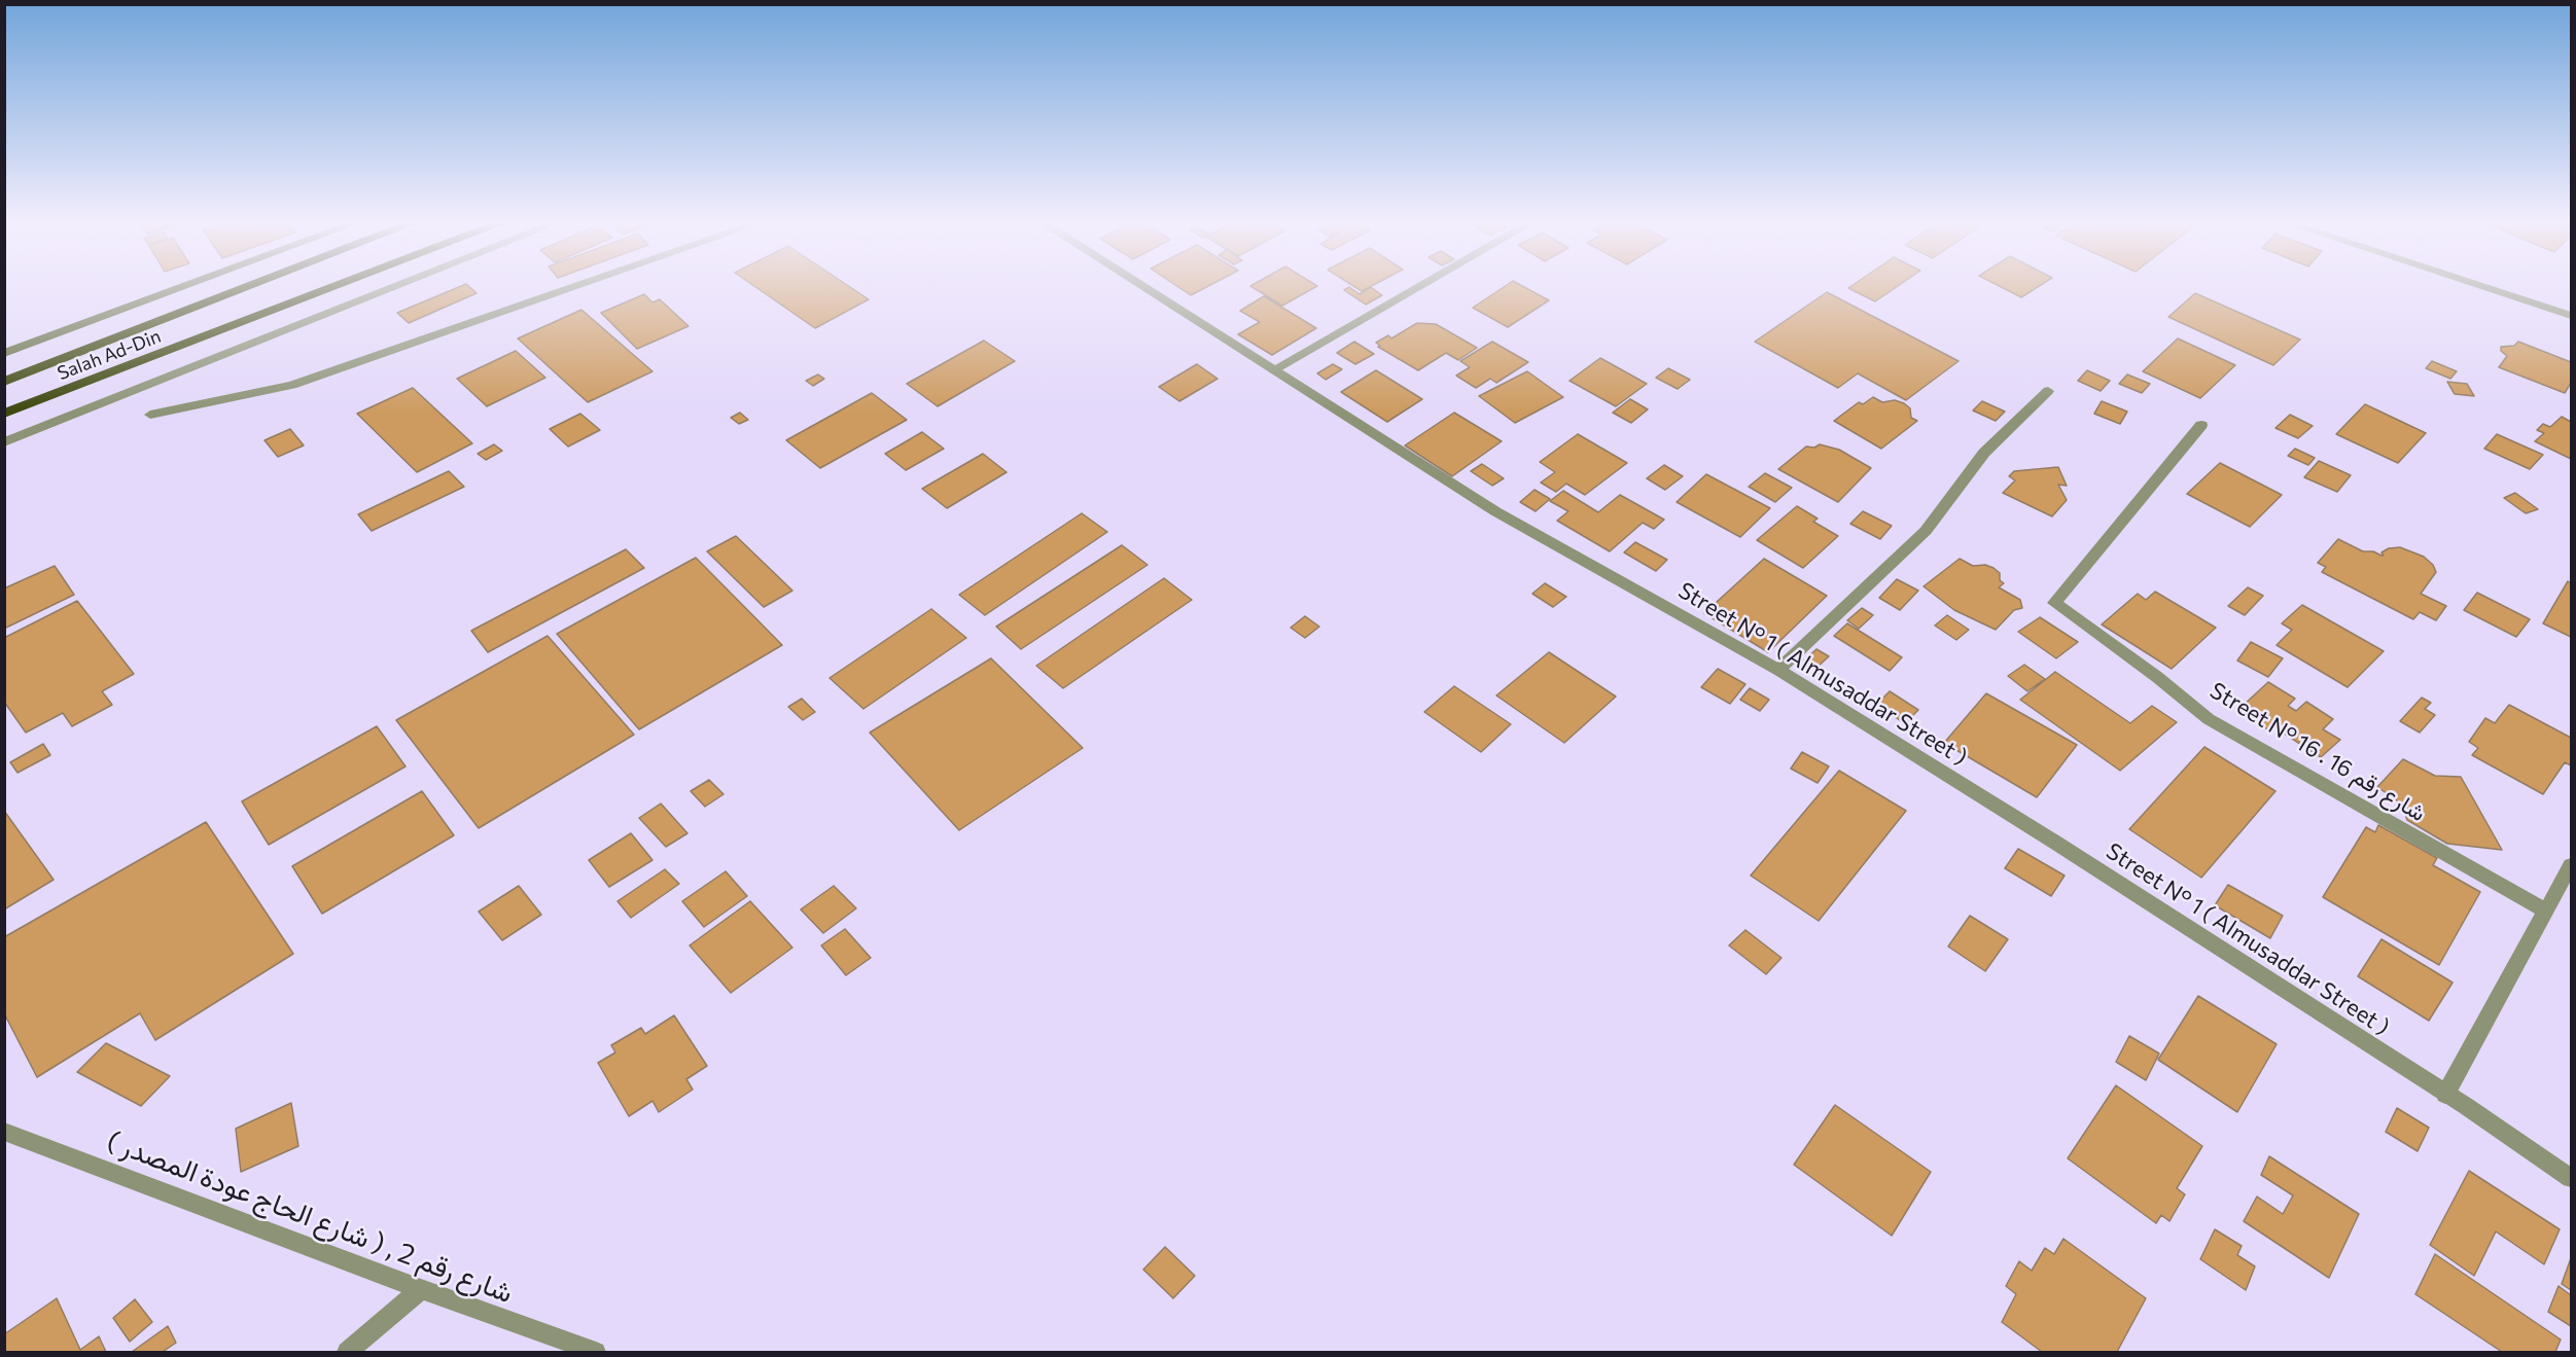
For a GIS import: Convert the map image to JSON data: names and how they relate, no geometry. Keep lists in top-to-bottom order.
{
  "streets": {
    "highway": ["Salah Ad-Din"],
    "street": ["Street N° 1 ( Almusaddar Street )", "Street N° 16 . شارع رقم 16", "شارع رقم 2 , ( شارع الحاج عودة المصدر )"]
  }
}
